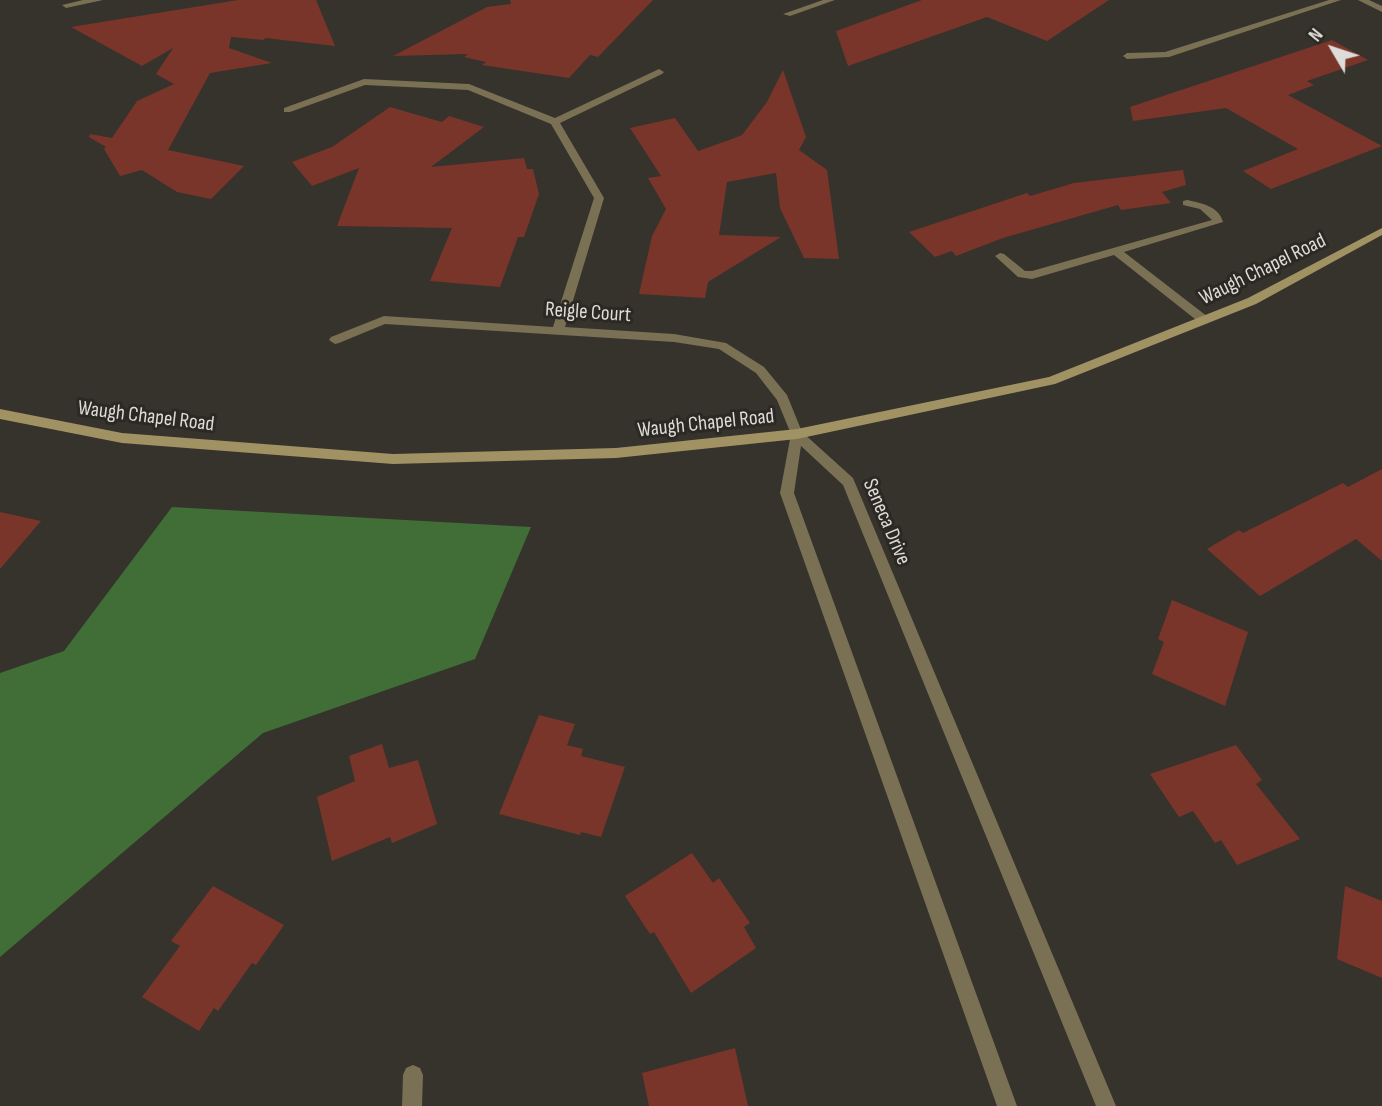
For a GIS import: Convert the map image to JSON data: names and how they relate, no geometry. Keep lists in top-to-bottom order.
{
  "streets": {
    "main road": ["Waugh Chapel Road"],
    "street": ["Reigle Court", "Seneca Drive"]
  },
  "crossings": [
    ["Waugh Chapel Road", "Reigle Court"],
    ["Waugh Chapel Road", "Seneca Drive"],
    ["Reigle Court", "Seneca Drive"]
  ],
  "north": "top left"
}
